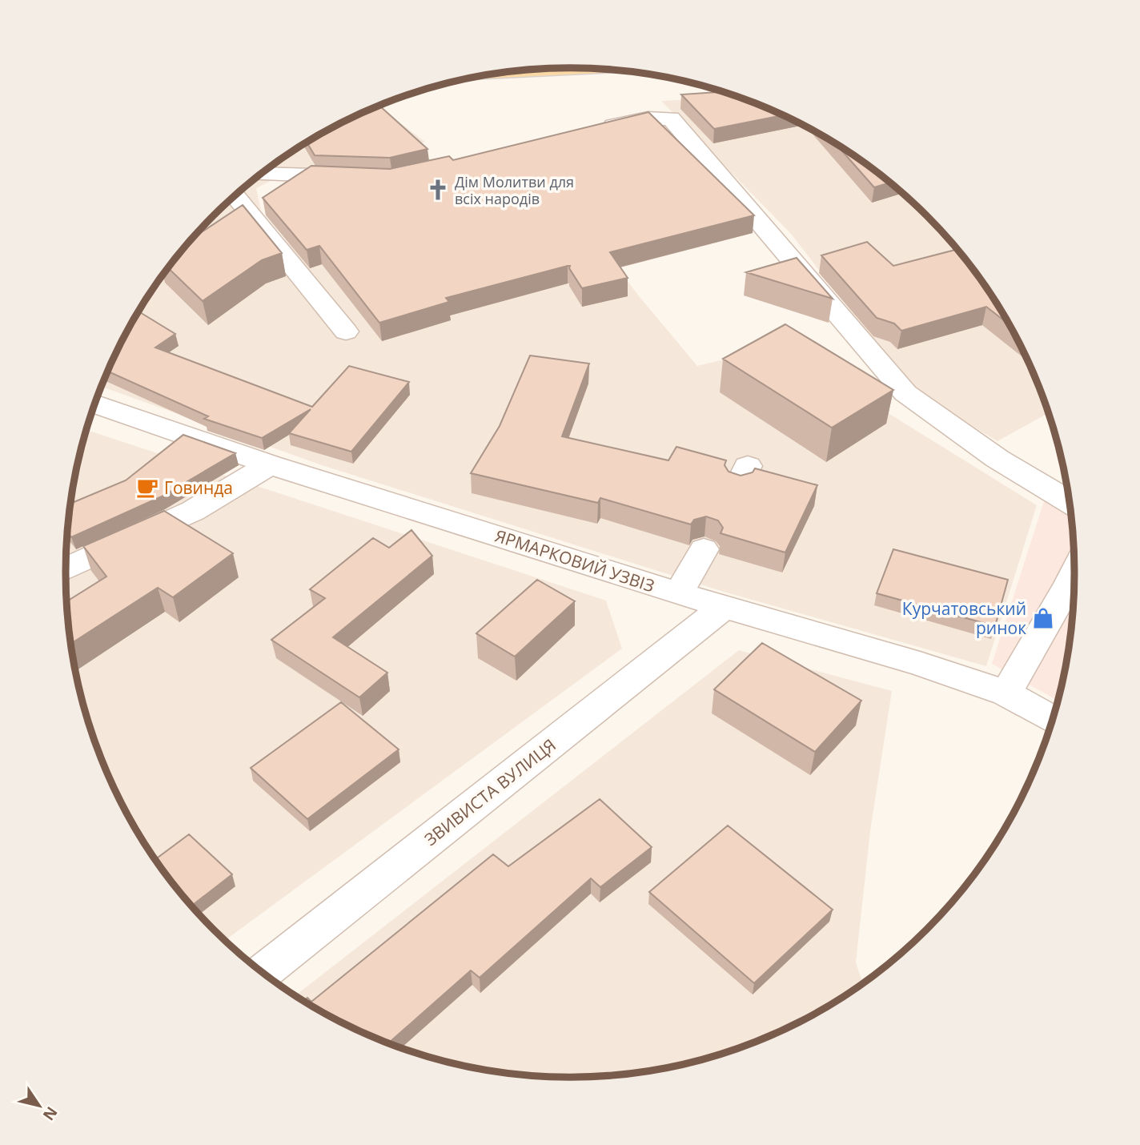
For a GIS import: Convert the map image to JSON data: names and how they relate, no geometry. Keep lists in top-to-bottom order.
{
  "streets": {
    "street": ["ЯРМАРКОВИЙ УЗВІЗ", "ЗВИВИСТА ВУЛИЦЯ"]
  },
  "crossings": [
    ["ЯРМАРКОВИЙ УЗВІЗ", "ЗВИВИСТА ВУЛИЦЯ"]
  ],
  "places": {
    "church": ["Дім Молитви для всіх народів"],
    "cafe": ["Говинда"],
    "shop": ["Курчатовський ринок"]
  },
  "north": "bottom right"
}
